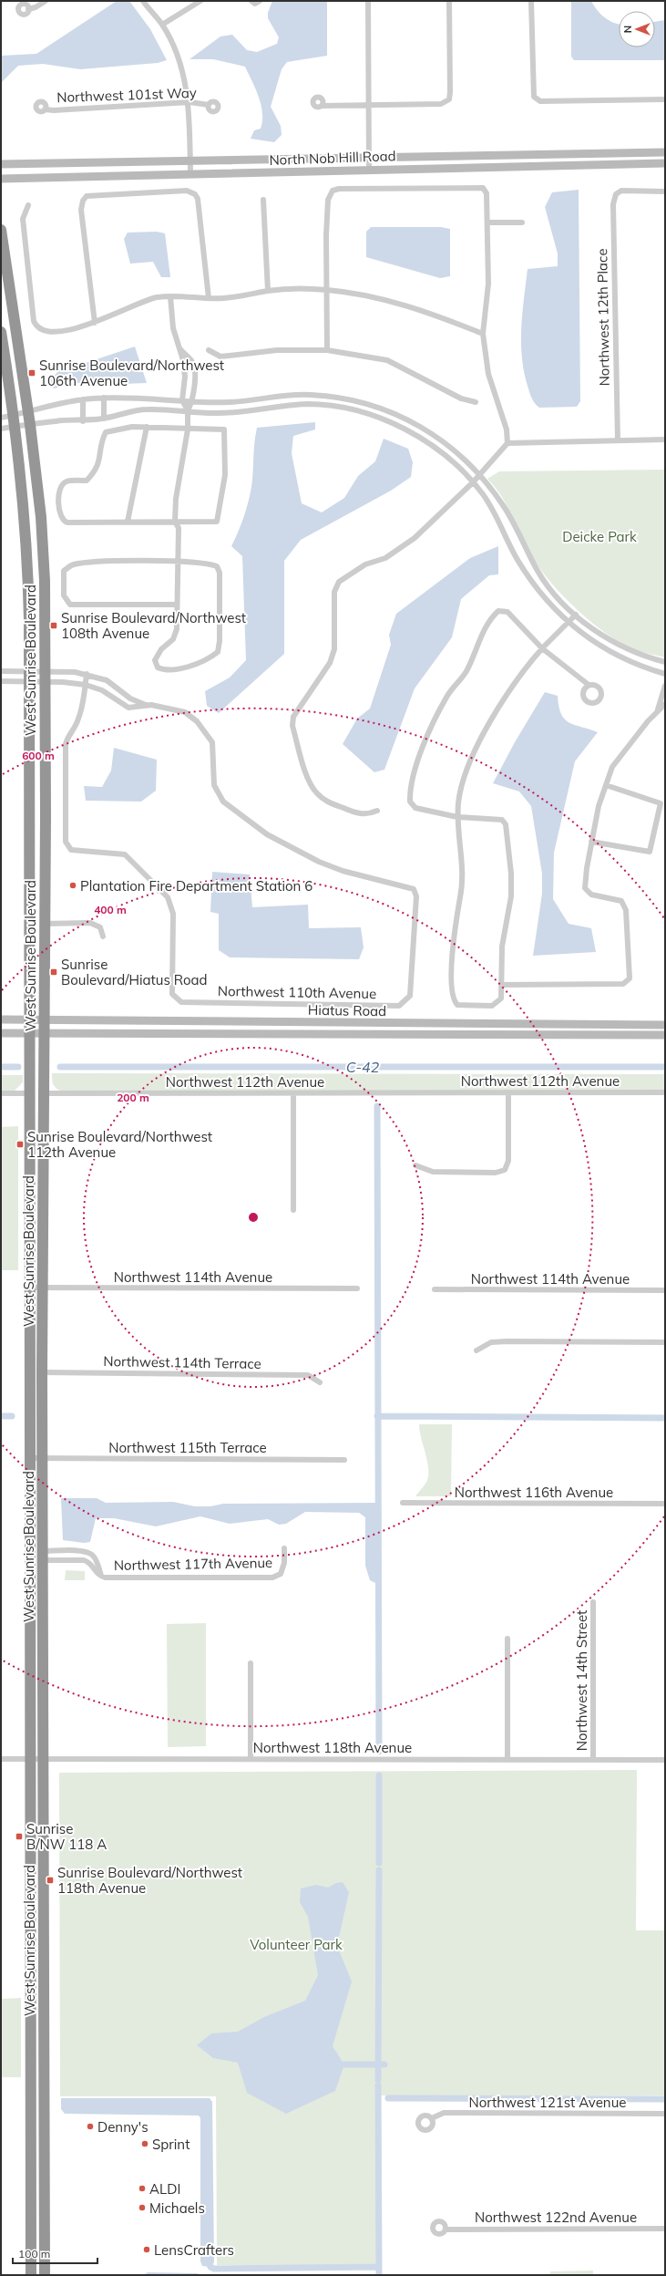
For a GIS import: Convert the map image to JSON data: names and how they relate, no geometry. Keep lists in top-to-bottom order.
{
  "streets": {
    "highway": ["West Sunrise Boulevard"],
    "main road": ["North Nob Hill Road", "Hiatus Road"],
    "street": [
      "Northwest 101st Way",
      "Northwest 12th Place",
      "Northwest 110th Avenue",
      "Northwest 112th Avenue",
      "Northwest 114th Avenue",
      "Northwest 114th Terrace",
      "Northwest 115th Terrace",
      "Northwest 116th Avenue",
      "Northwest 117th Avenue",
      "Northwest 14th Street",
      "Northwest 118th Avenue",
      "Northwest 121st Avenue",
      "Northwest 122nd Avenue"
    ]
  },
  "crossings": [
    ["West Sunrise Boulevard", "Hiatus Road"],
    ["West Sunrise Boulevard", "Northwest 112th Avenue"],
    ["West Sunrise Boulevard", "Northwest 114th Avenue"],
    ["West Sunrise Boulevard", "Northwest 114th Terrace"],
    ["West Sunrise Boulevard", "Northwest 115th Terrace"],
    ["West Sunrise Boulevard", "Northwest 117th Avenue"],
    ["West Sunrise Boulevard", "Northwest 118th Avenue"],
    ["Northwest 14th Street", "Northwest 118th Avenue"]
  ],
  "water": ["C-42"],
  "parks": ["Deicke Park", "Volunteer Park"],
  "places": {
    "transit": [
      "Sunrise Boulevard/Northwest 106th Avenue",
      "Sunrise Boulevard/Northwest 108th Avenue",
      "Sunrise Boulevard/Hiatus Road",
      "Sunrise Boulevard/Northwest 112th Avenue",
      "Sunrise B/NW 118 A",
      "Sunrise Boulevard/Northwest 118th Avenue"
    ],
    "other": [
      "Plantation Fire Department Station 6",
      "Denny's",
      "Sprint",
      "ALDI",
      "Michaels",
      "LensCrafters"
    ]
  },
  "scale_bar": "100 m",
  "north": "left",
  "rings": ["600 m", "400 m", "200 m"]
}
